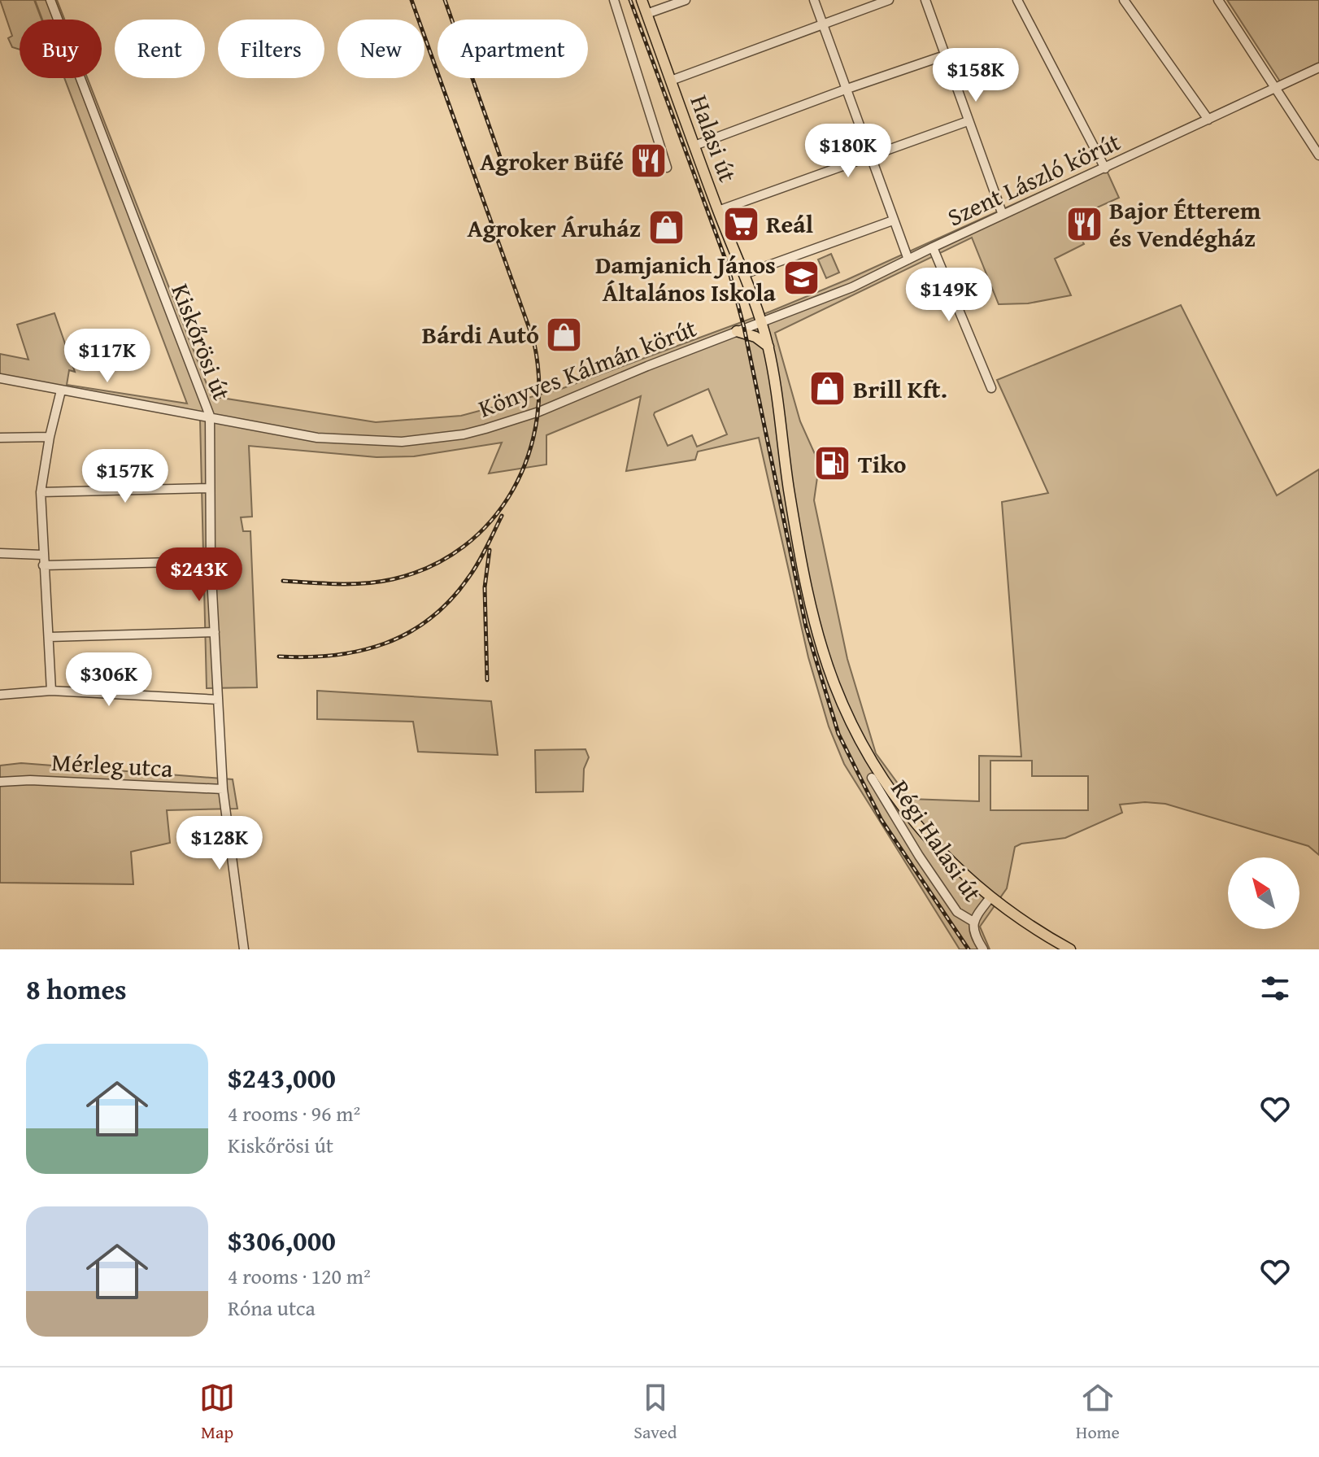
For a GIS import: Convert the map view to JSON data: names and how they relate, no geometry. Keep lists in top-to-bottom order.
{
  "streets": {
    "main road": ["Halasi út"],
    "street": [
      "Szent László körút",
      "Kiskőrösi út",
      "Könyves Kálmán körút",
      "Mérleg utca",
      "Régi Halasi út"
    ]
  },
  "crossings": [
    ["Halasi út", "Szent László körút"],
    ["Halasi út", "Könyves Kálmán körút"],
    ["Szent László körút", "Könyves Kálmán körút"],
    ["Kiskőrösi út", "Könyves Kálmán körút"],
    ["Kiskőrösi út", "Mérleg utca"]
  ],
  "places": {
    "restaurant": ["Agroker Büfé", "Bajor Étterem és Vendégház"],
    "supermarket": ["Reál"],
    "shop": ["Agroker Áruház", "Bárdi Autó", "Brill Kft."],
    "school or university": ["Damjanich János Általános Iskola"],
    "fuel station": ["Tiko"]
  },
  "north": "top left",
  "page": {
    "chip": [
      "Buy",
      "Rent",
      "Filters",
      "New",
      "Apartment"
    ],
    "price": [
      "$158K",
      "$180K",
      "$149K",
      "$117K",
      "$157K",
      "$243K",
      "$306K",
      "$128K"
    ],
    "heading": "8 homes",
    "list": [
      {
        "name": "$243,000",
        "note": "4 rooms · 96 m² · Kiskőrösi út"
      },
      {
        "name": "$306,000",
        "note": "4 rooms · 120 m² · Róna utca"
      }
    ],
    "tabs": ["Map", "Saved", "Home"]
  }
}
